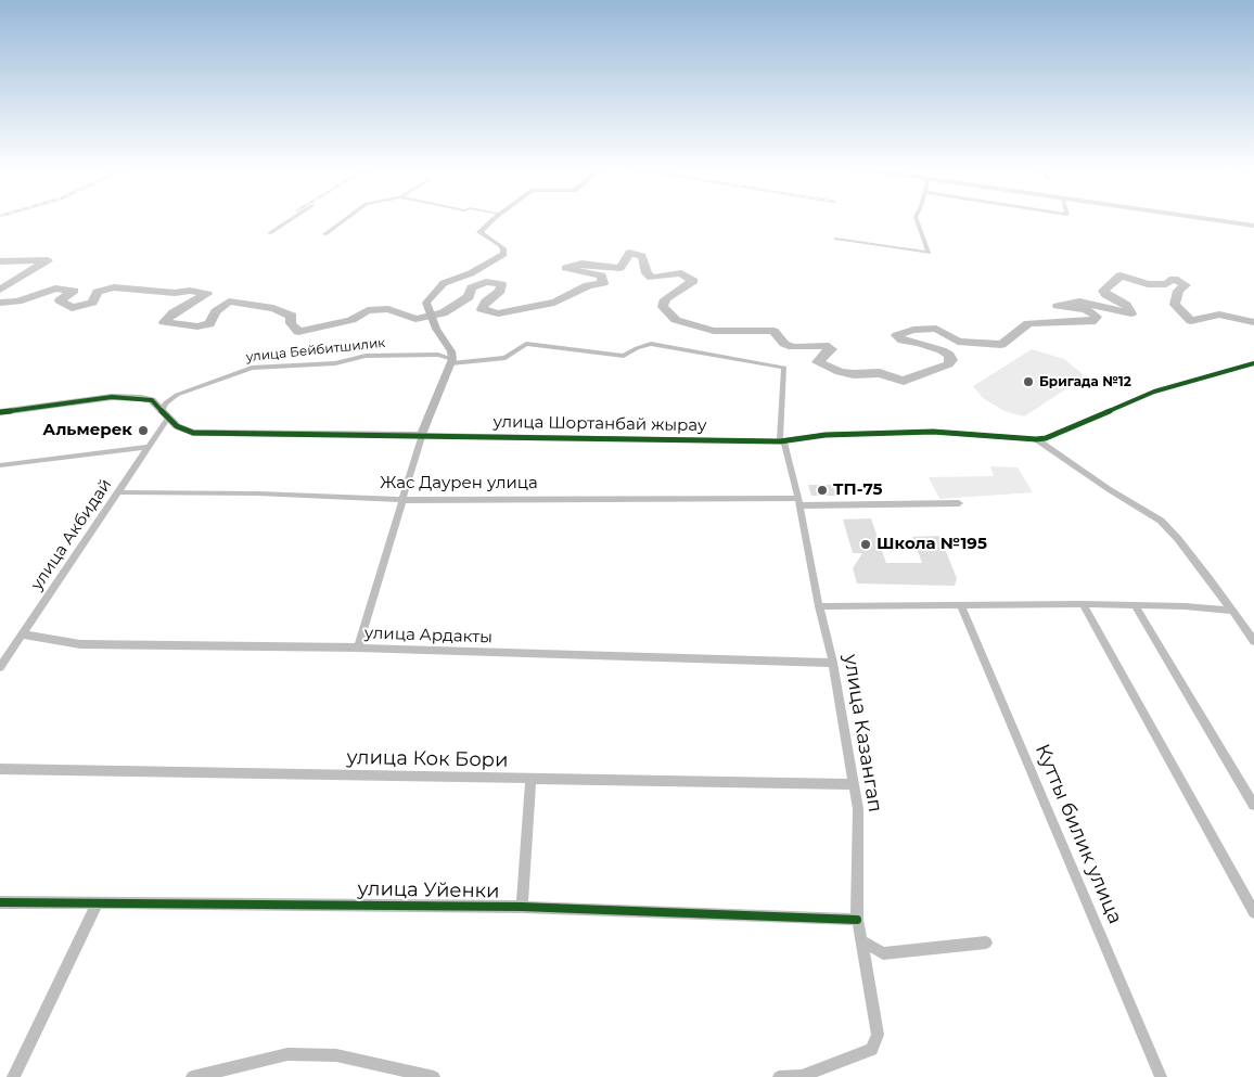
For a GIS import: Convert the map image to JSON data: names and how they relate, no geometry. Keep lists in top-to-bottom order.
{
  "streets": {
    "street": [
      "улица Бейбитшилик",
      "улица Шортанбай жырау",
      "Жас Даурен улица",
      "улица Акбидай",
      "улица Ардакты",
      "улица Казангап",
      "улица Кок Бори",
      "Кутты билик улица",
      "улица Уйенки"
    ]
  },
  "crossings": [
    ["улица Бейбитшилик", "улица Шортанбай жырау"],
    ["улица Бейбитшилик", "улица Акбидай"],
    ["улица Бейбитшилик", "улица Казангап"],
    ["улица Шортанбай жырау", "улица Акбидай"],
    ["улица Шортанбай жырау", "улица Казангап"],
    ["Жас Даурен улица", "улица Акбидай"],
    ["Жас Даурен улица", "улица Казангап"],
    ["улица Акбидай", "улица Ардакты"],
    ["улица Ардакты", "улица Казангап"],
    ["улица Казангап", "улица Кок Бори"],
    ["улица Казангап", "улица Уйенки"]
  ],
  "places": [
    "Бригада №12",
    "Альмерек",
    "ТП-75",
    "Школа №195"
  ]
}
